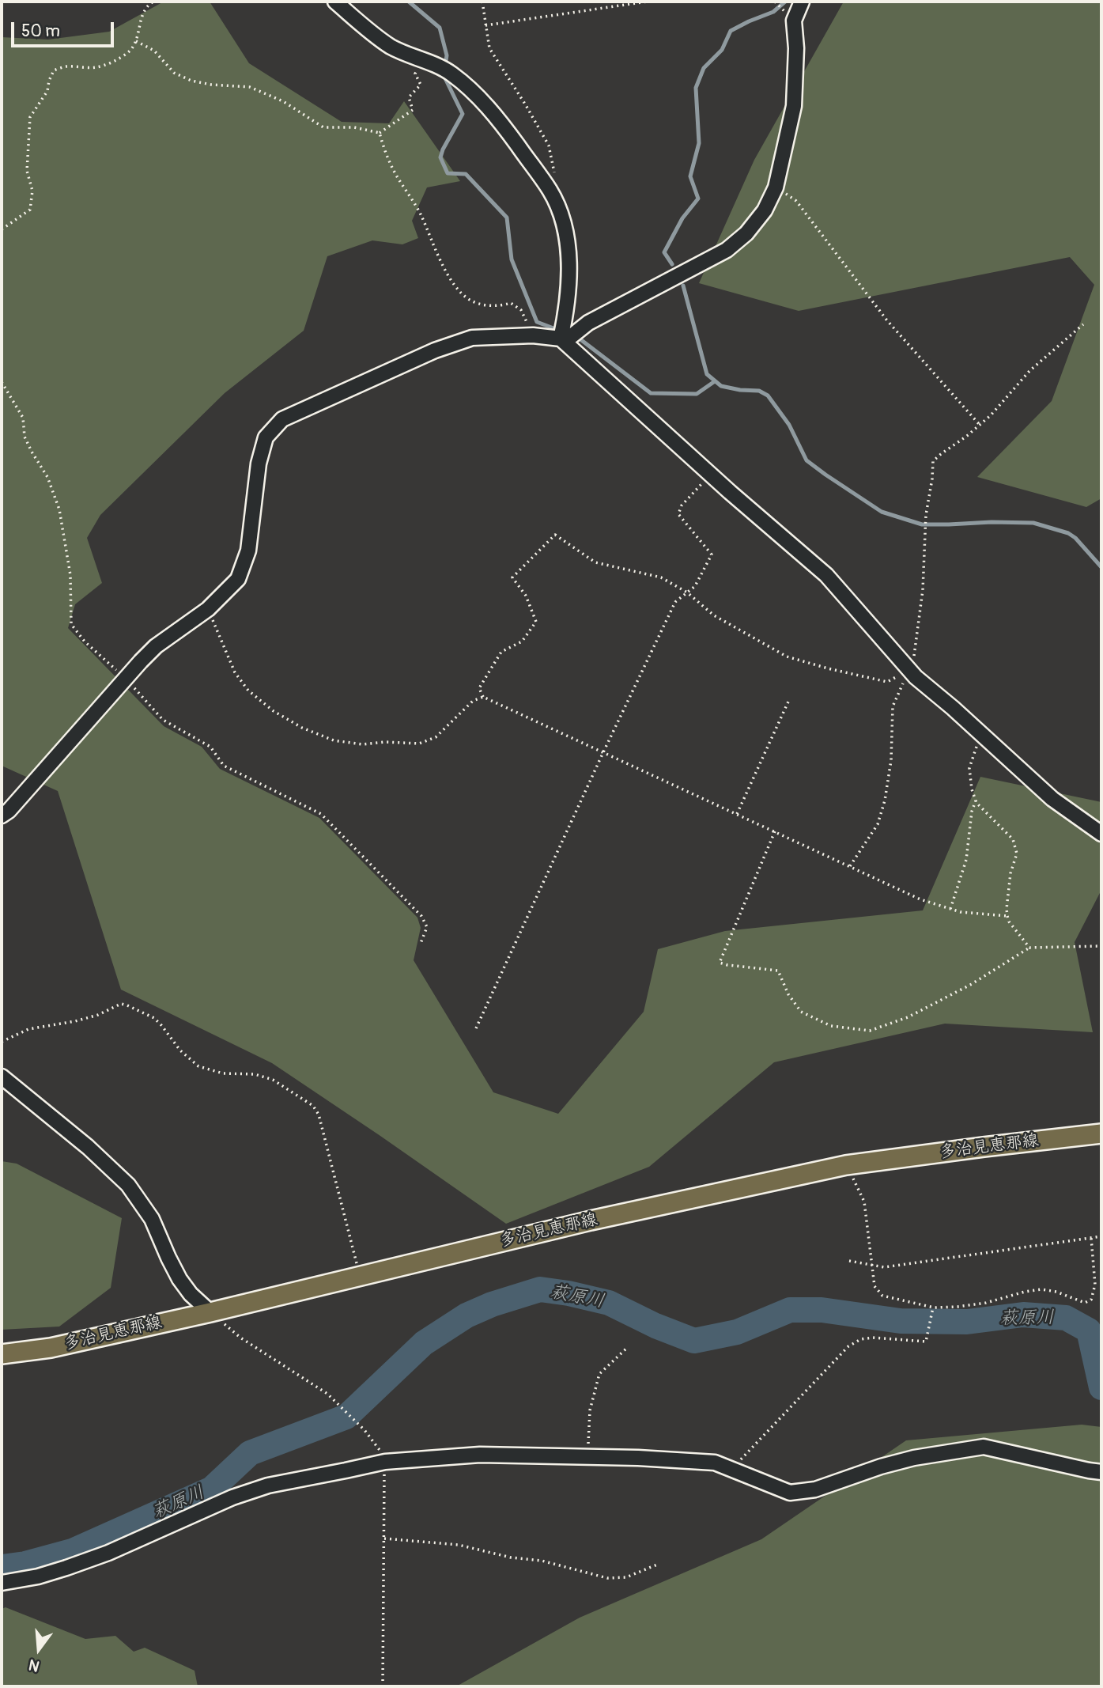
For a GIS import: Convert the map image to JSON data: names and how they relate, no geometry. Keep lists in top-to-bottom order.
{
  "streets": {
    "main road": ["多治見恵那線"]
  },
  "water": ["萩原川"],
  "scale_bar": "50 m",
  "north": "bottom"
}
